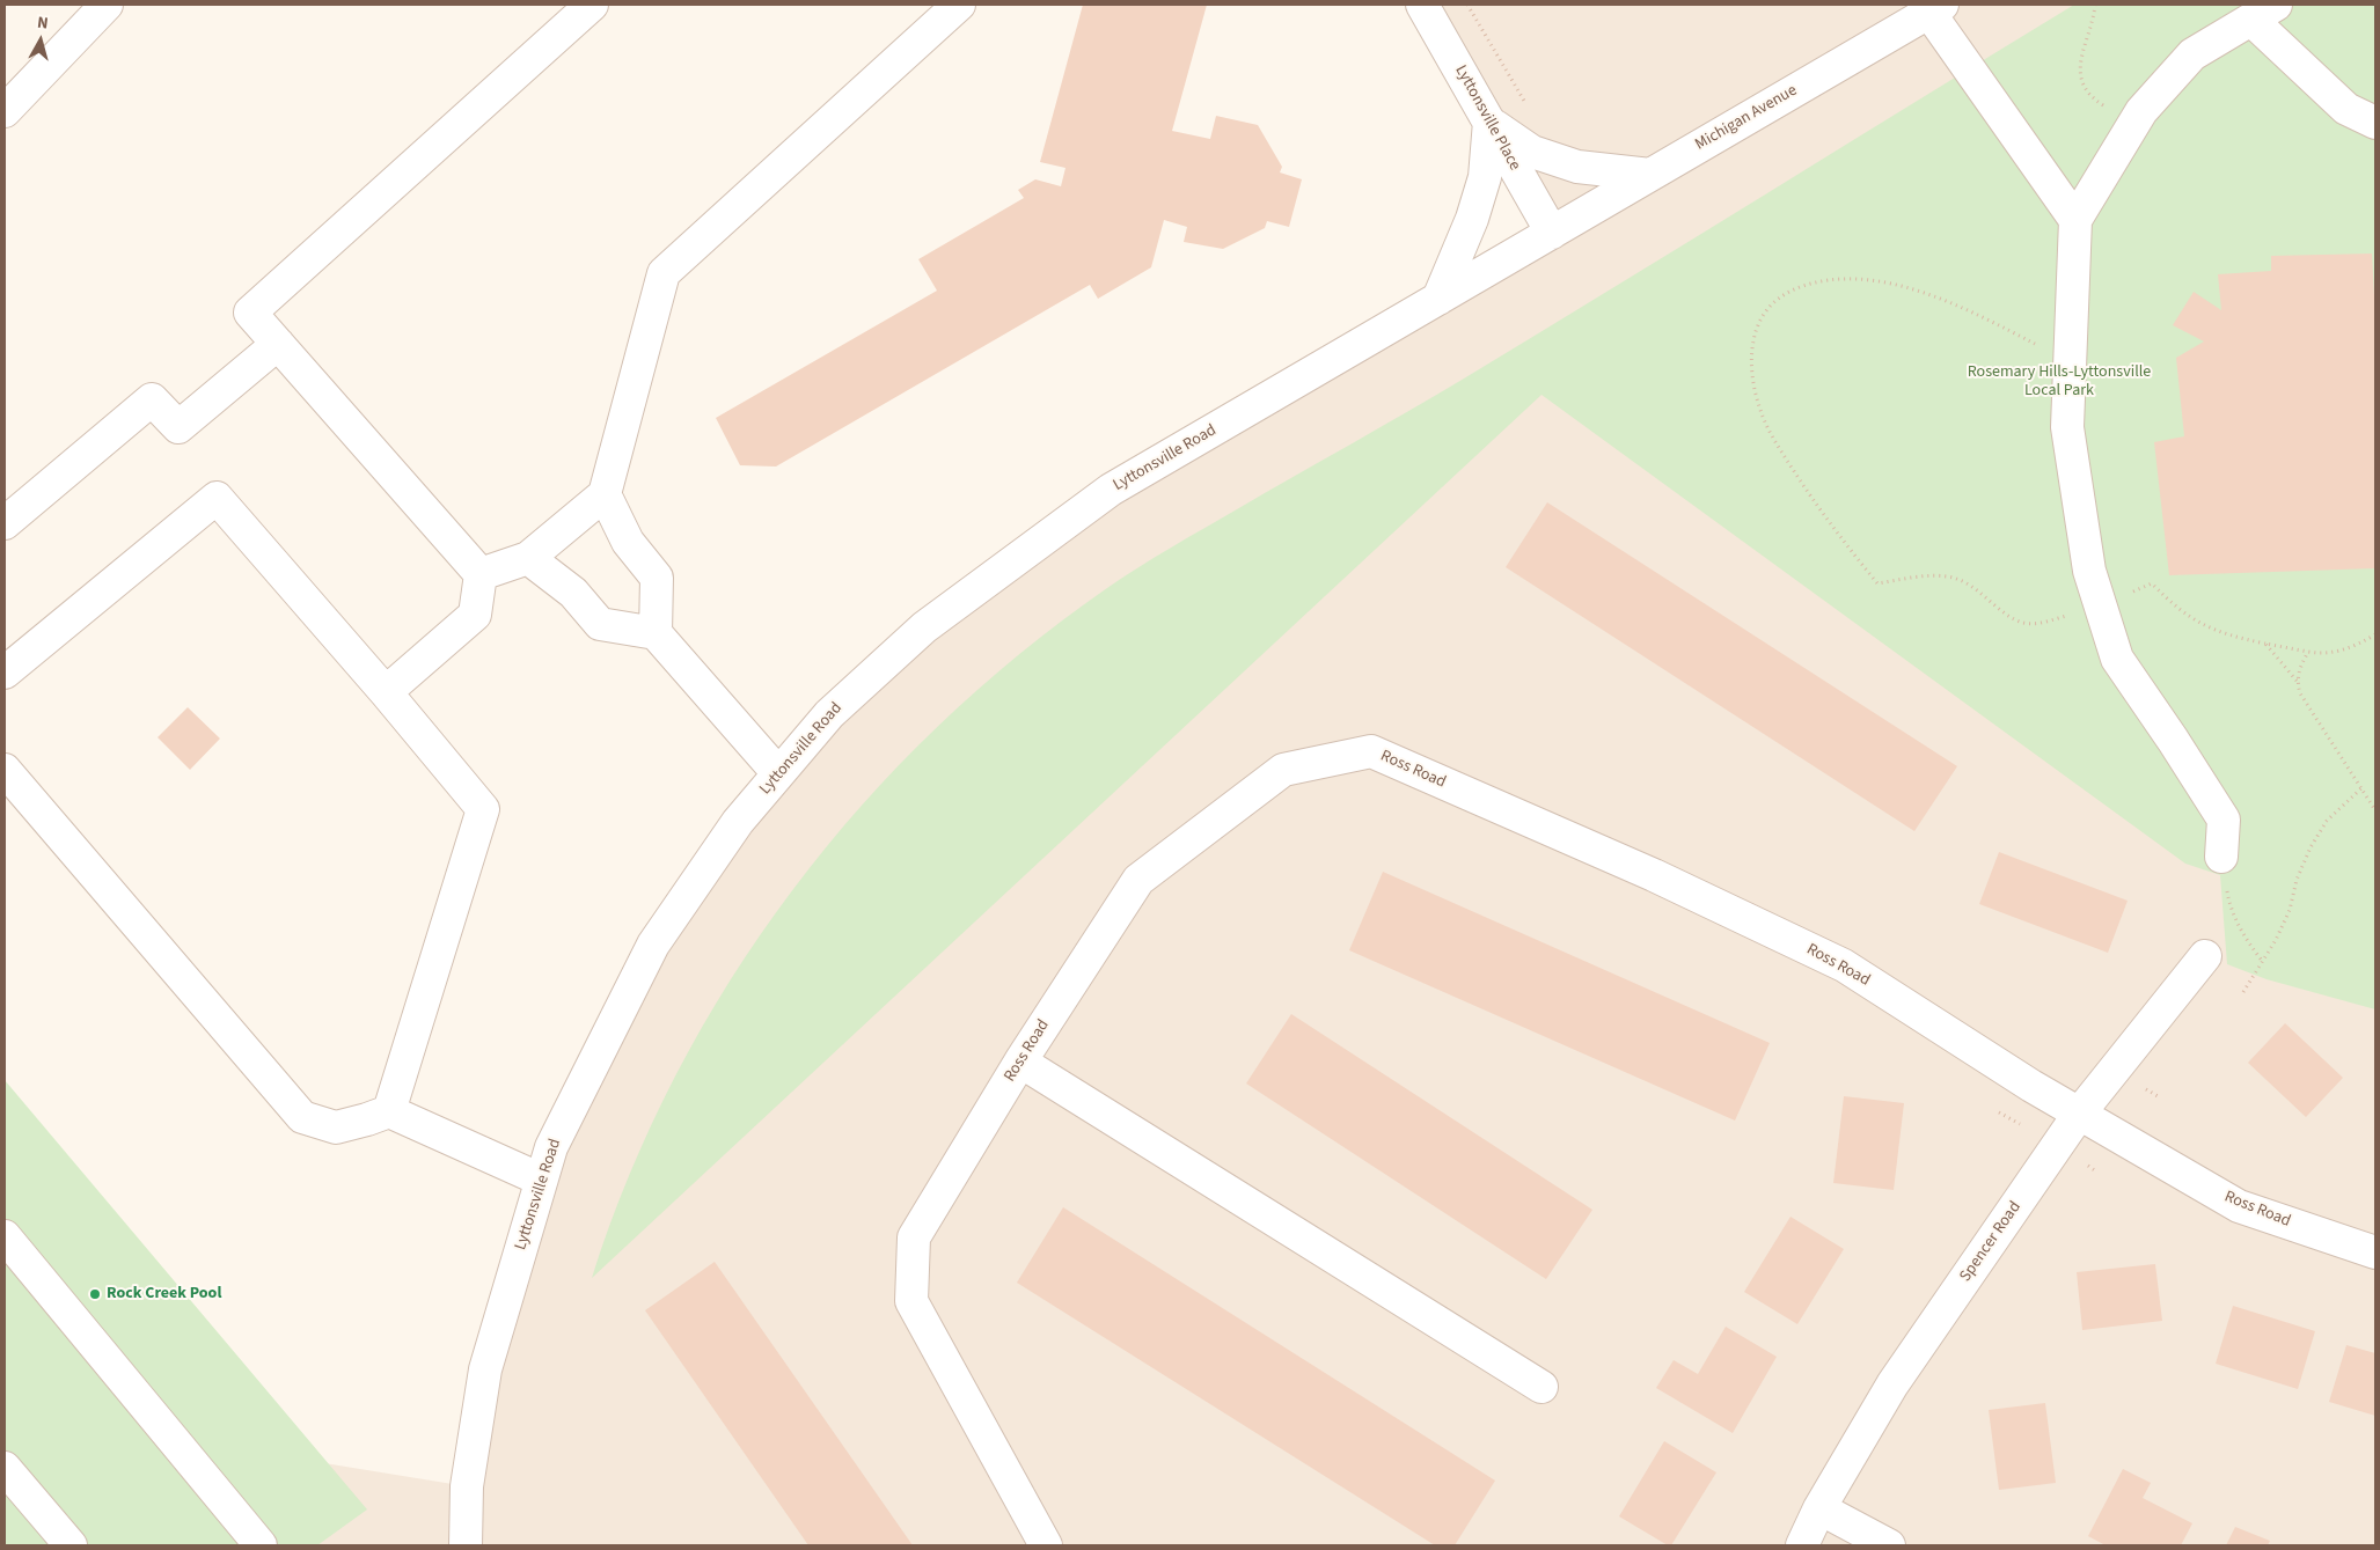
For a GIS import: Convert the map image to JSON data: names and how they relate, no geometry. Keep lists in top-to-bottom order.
{
  "streets": {
    "street": [
      "Lyttonsville Place",
      "Michigan Avenue",
      "Lyttonsville Road",
      "Ross Road",
      "Spencer Road"
    ]
  },
  "crossings": [
    ["Lyttonsville Place", "Michigan Avenue"],
    ["Lyttonsville Place", "Lyttonsville Road"],
    ["Michigan Avenue", "Lyttonsville Road"],
    ["Ross Road", "Spencer Road"]
  ],
  "parks": ["Rosemary Hills-Lyttonsville Local Park"],
  "places": ["Rock Creek Pool"],
  "north": "top"
}
